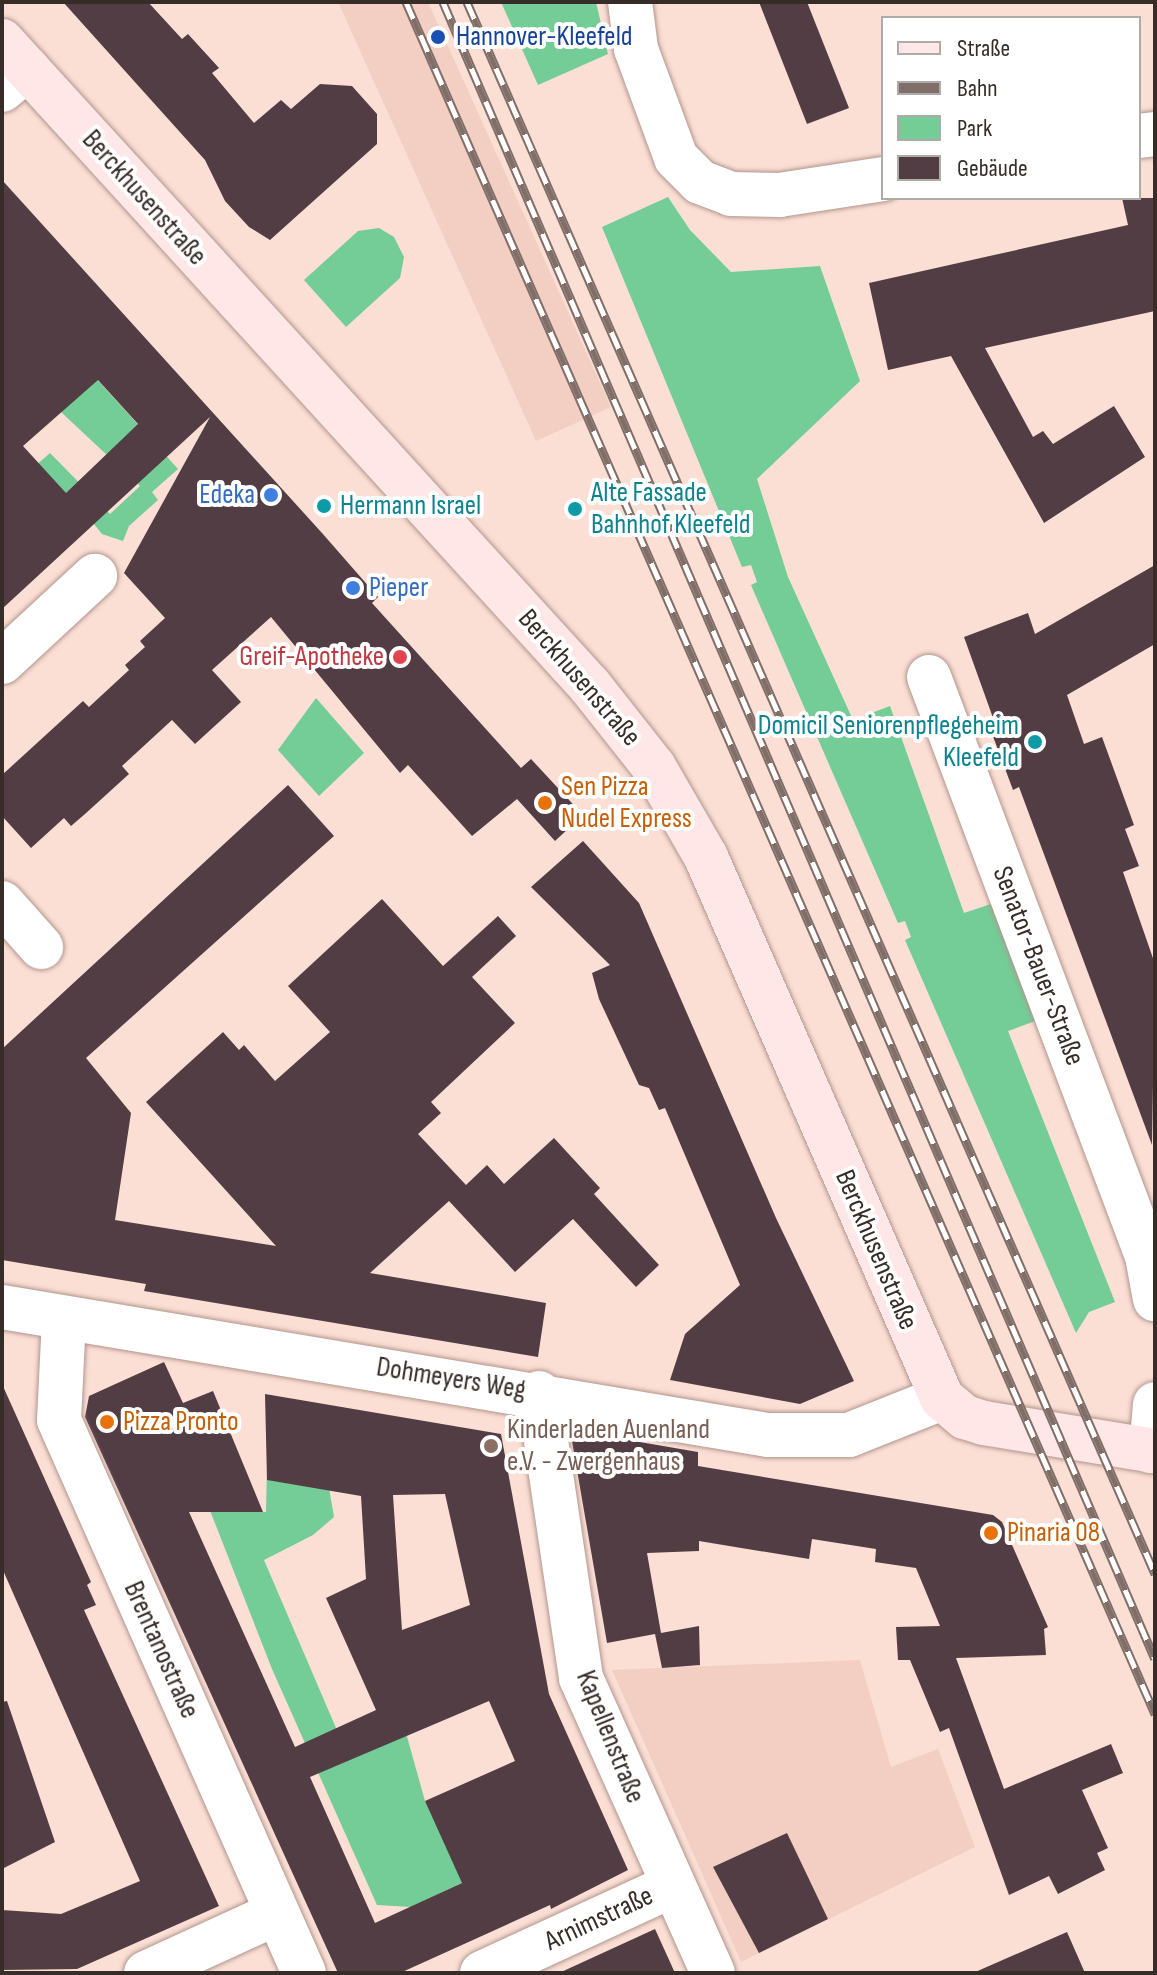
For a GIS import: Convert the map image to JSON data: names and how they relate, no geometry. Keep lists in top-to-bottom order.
{
  "streets": {
    "street": [
      "Berckhusenstraße",
      "Senator-Bauer-Straße",
      "Dohmeyers Weg",
      "Brentanostraße",
      "Kapellenstraße",
      "Arnimstraße"
    ]
  },
  "crossings": [
    ["Berckhusenstraße", "Dohmeyers Weg"],
    ["Dohmeyers Weg", "Brentanostraße"],
    ["Dohmeyers Weg", "Kapellenstraße"],
    ["Kapellenstraße", "Arnimstraße"]
  ],
  "places": [
    "Hannover-Kleefeld",
    "Edeka",
    "Hermann Israel",
    "Alte Fassade Bahnhof Kleefeld",
    "Pieper",
    "Greif-Apotheke",
    "Domicil Seniorenpflegeheim Kleefeld",
    "Sen Pizza Nudel Express",
    "Pizza Pronto",
    "Kinderladen Auenland e.V. - Zwergenhaus",
    "Pinaria 08"
  ],
  "legend": [
    "Straße",
    "Bahn",
    "Park",
    "Gebäude"
  ]
}
